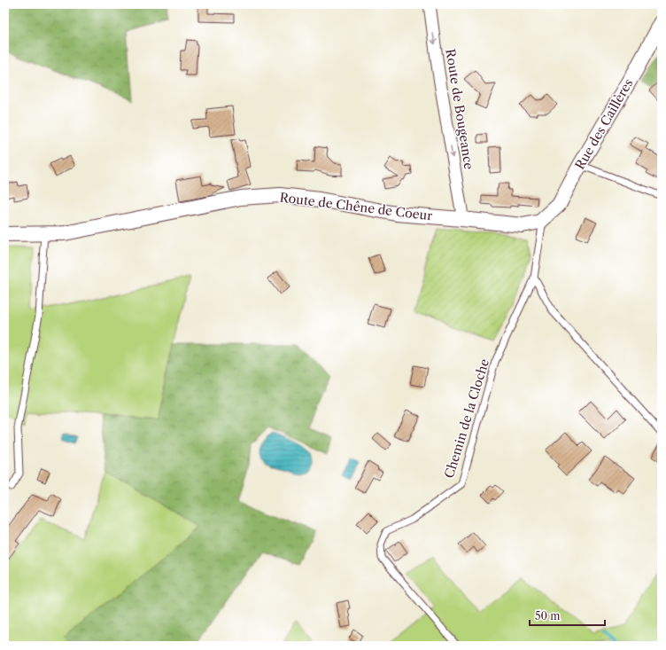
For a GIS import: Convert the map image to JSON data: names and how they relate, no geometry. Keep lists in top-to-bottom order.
{
  "streets": {
    "street": ["Route de Bougeance", "Rue des Caillères", "Route de Chêne de Coeur"],
    "lane": ["Chemin de la Cloche"]
  },
  "crossings": [
    ["Route de Bougeance", "Route de Chêne de Coeur"],
    ["Rue des Caillères", "Route de Chêne de Coeur"],
    ["Rue des Caillères", "Chemin de la Cloche"],
    ["Route de Chêne de Coeur", "Chemin de la Cloche"]
  ],
  "one_way": ["Route de Bougeance"],
  "scale_bar": "50 m"
}
